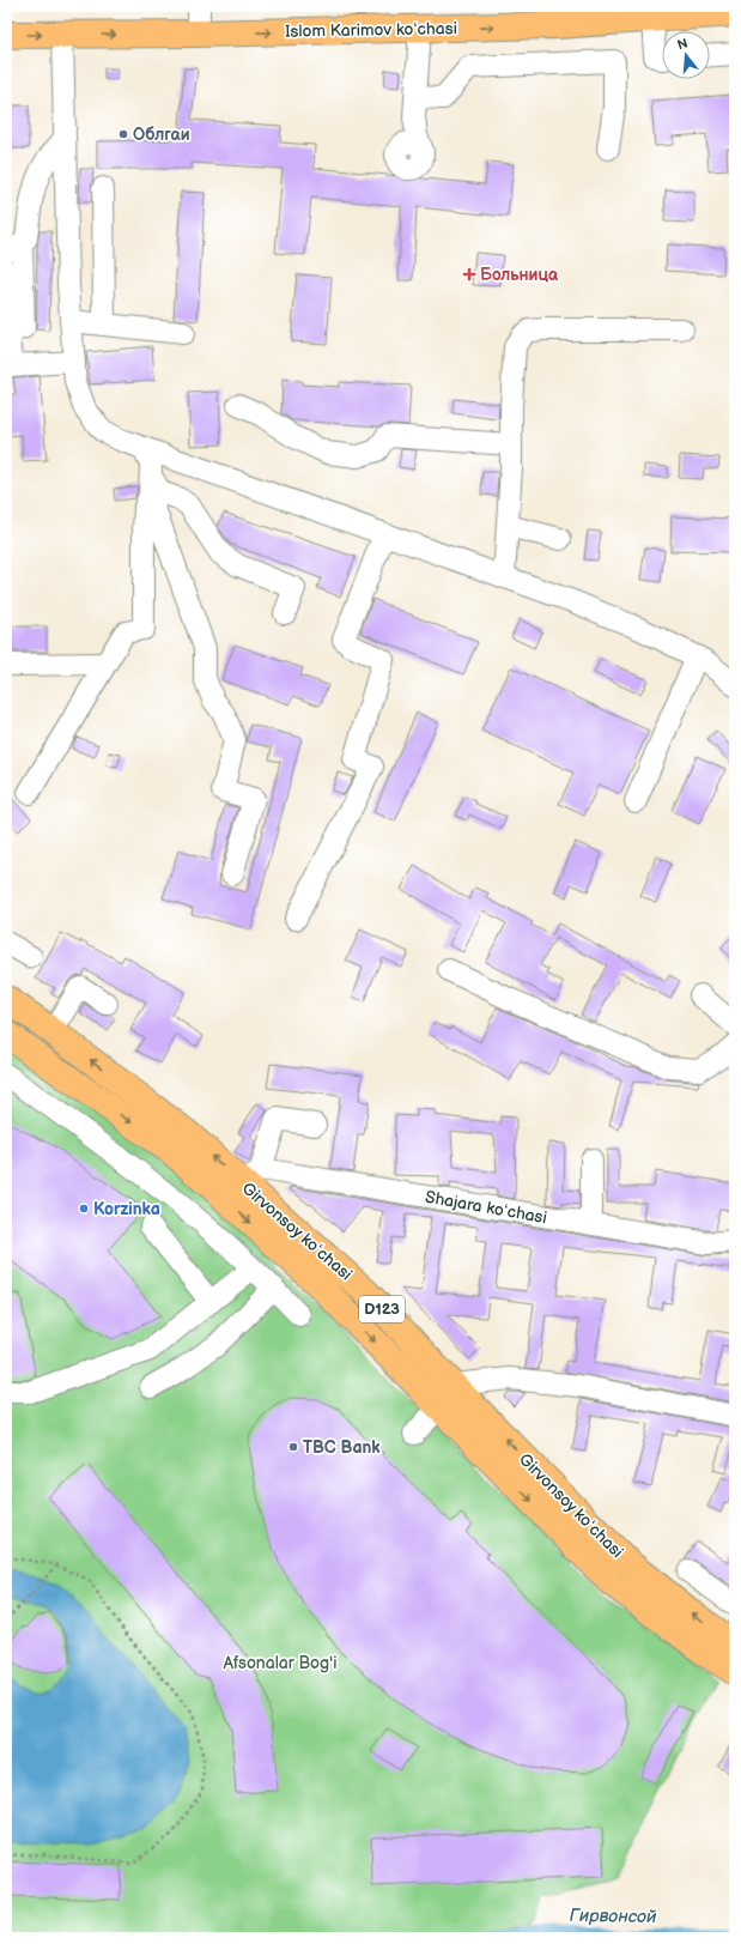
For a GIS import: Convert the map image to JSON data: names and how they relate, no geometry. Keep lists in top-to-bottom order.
{
  "streets": {
    "main road": ["Islom Karimov koʻchasi", "Girvonsoy koʻchasi", "D123"],
    "street": ["Shajara koʻchasi"]
  },
  "crossings": [
    ["Shajara koʻchasi", "Girvonsoy koʻchasi"]
  ],
  "one_way": ["Islom Karimov koʻchasi"],
  "water": ["Гирвонсой"],
  "parks": ["Afsonalar Bog'i"],
  "places": {
    "other": ["Облгаи", "Korzinka", "TBC Bank"],
    "health": ["Больница"]
  },
  "north": "top"
}
